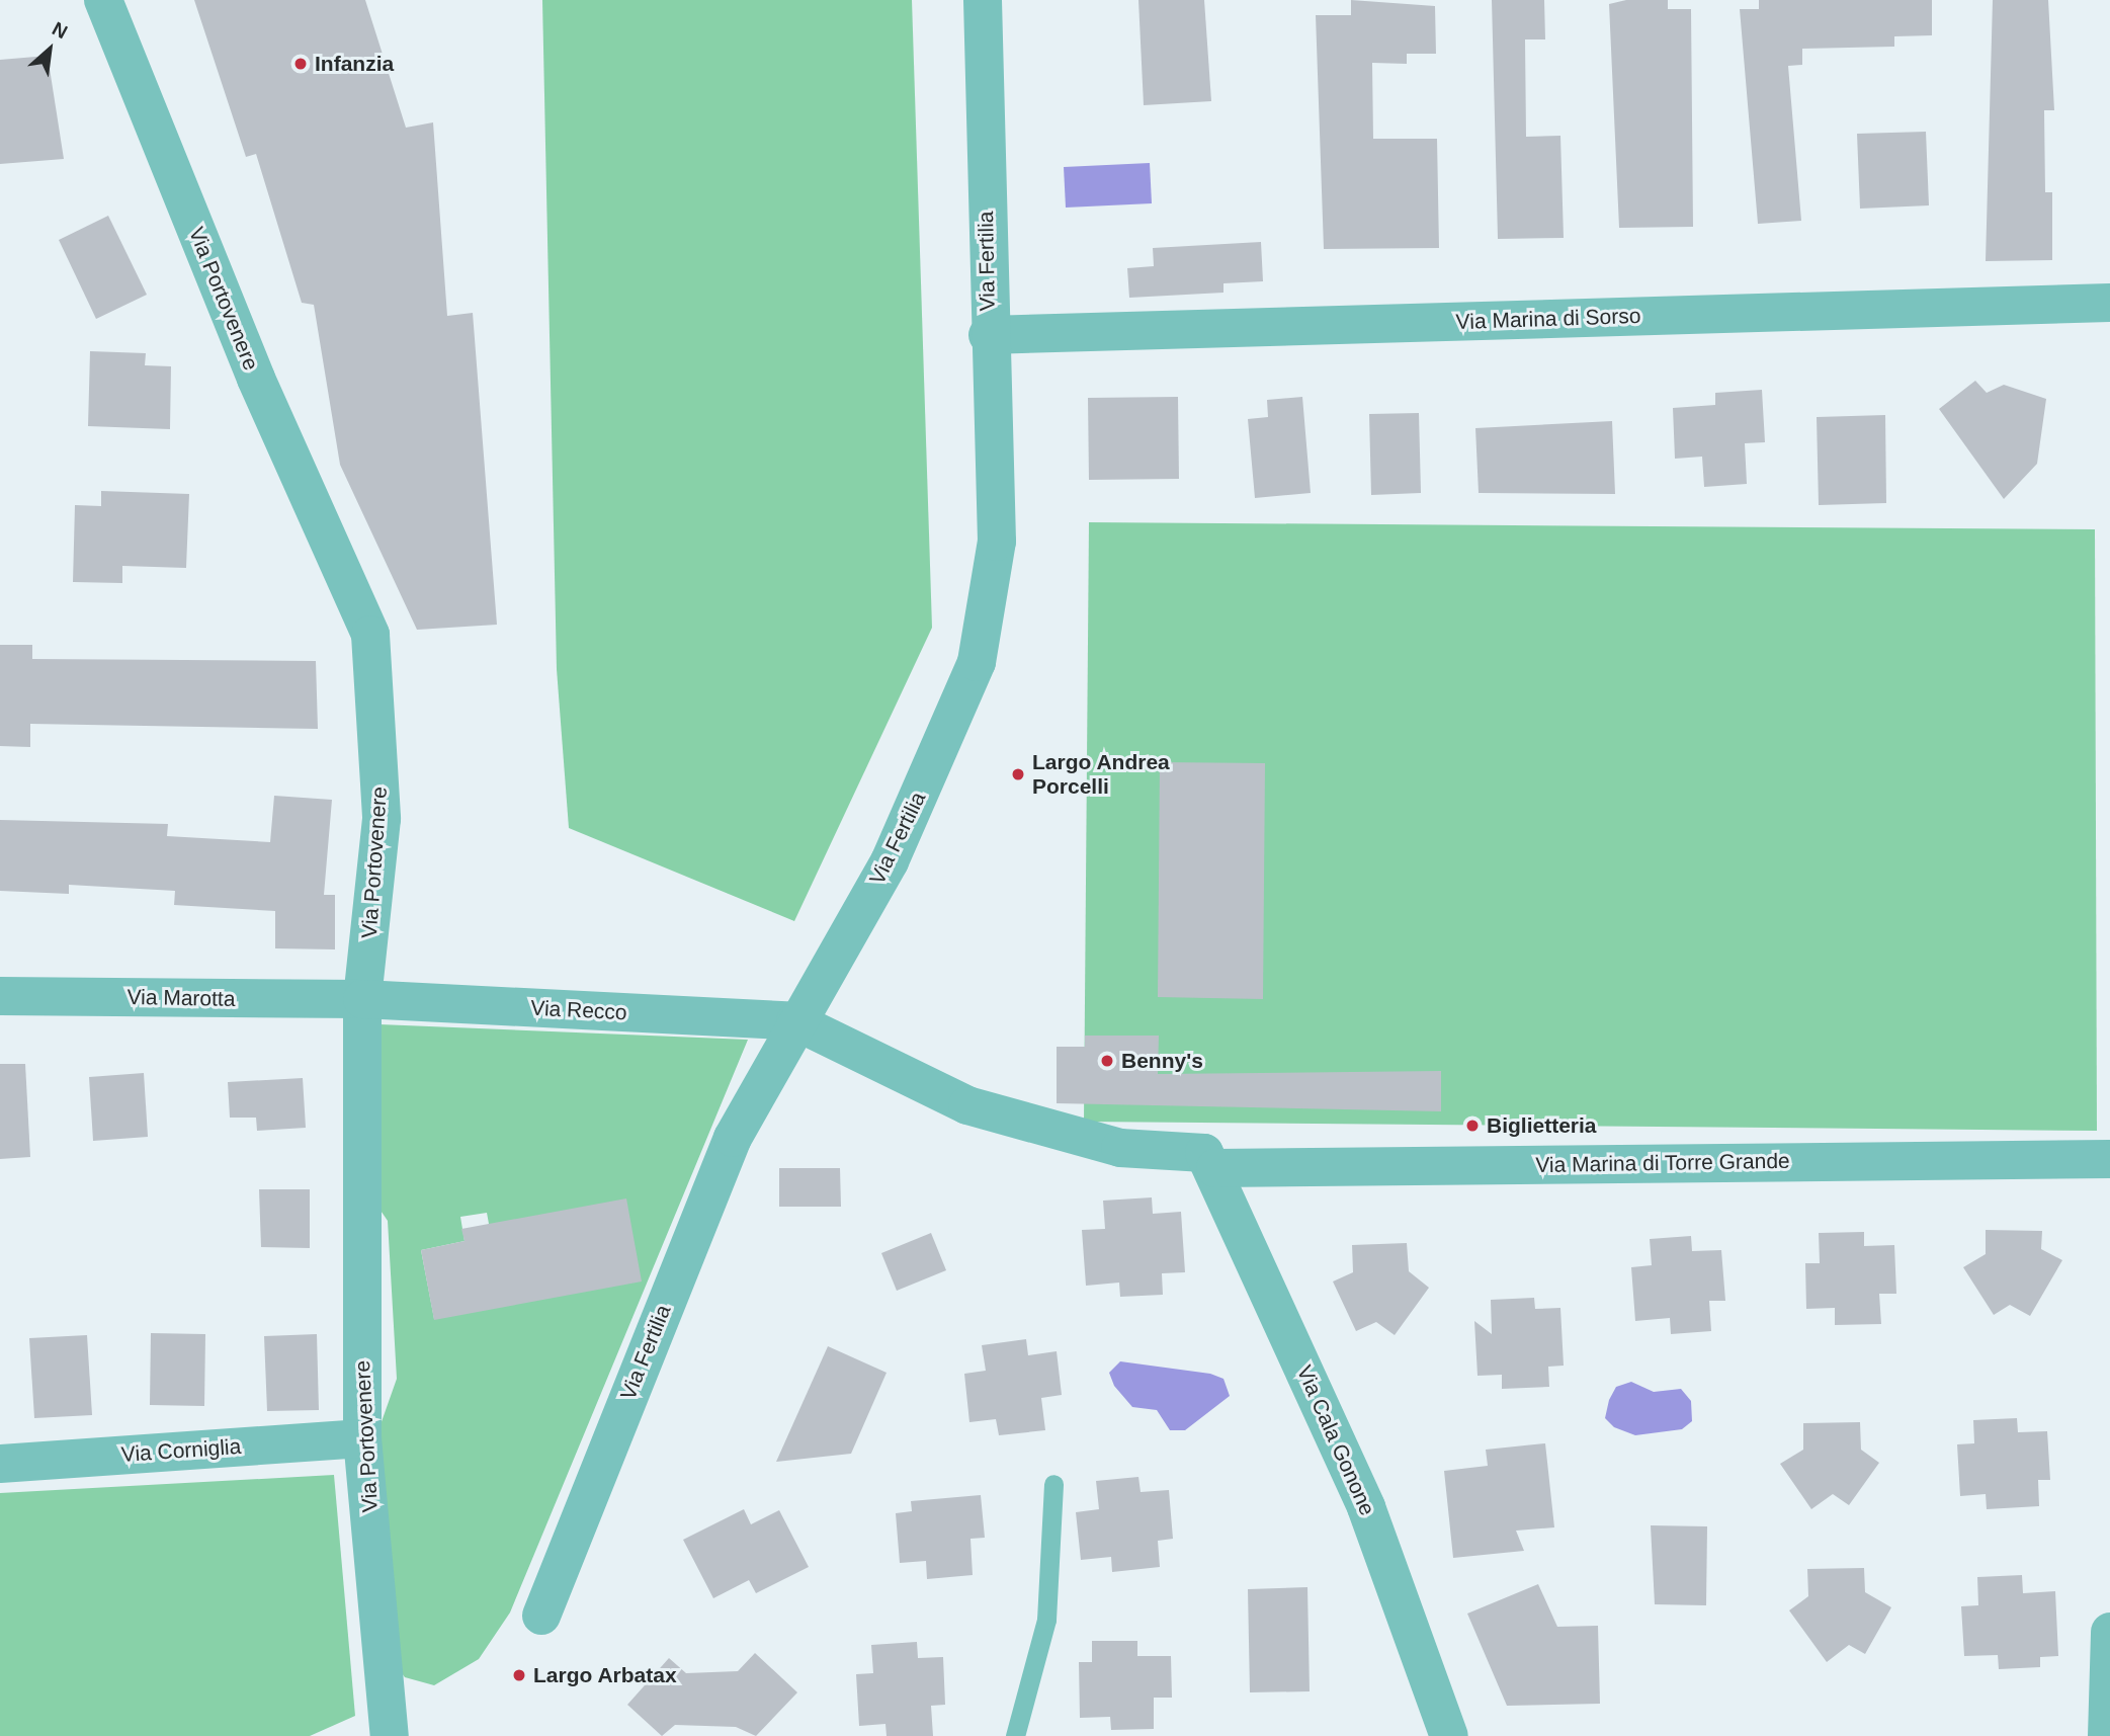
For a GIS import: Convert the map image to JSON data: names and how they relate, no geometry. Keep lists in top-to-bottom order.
{
  "streets": {
    "street": [
      "Via Fertilia",
      "Via Portovenere",
      "Via Marina di Sorso",
      "Via Marotta",
      "Via Recco",
      "Via Marina di Torre Grande",
      "Via Cala Gonone",
      "Via Corniglia"
    ]
  },
  "crossings": [
    ["Via Fertilia", "Via Marina di Sorso"],
    ["Via Fertilia", "Via Recco"],
    ["Via Fertilia", "Via Marina di Torre Grande"],
    ["Via Portovenere", "Via Marotta"],
    ["Via Portovenere", "Via Recco"],
    ["Via Portovenere", "Via Corniglia"],
    ["Via Marotta", "Via Recco"],
    ["Via Recco", "Via Marina di Torre Grande"],
    ["Via Marina di Torre Grande", "Via Cala Gonone"]
  ],
  "places": [
    "Infanzia",
    "Largo Andrea Porcelli",
    "Benny's",
    "Biglietteria",
    "Largo Arbatax"
  ],
  "north": "top right"
}
